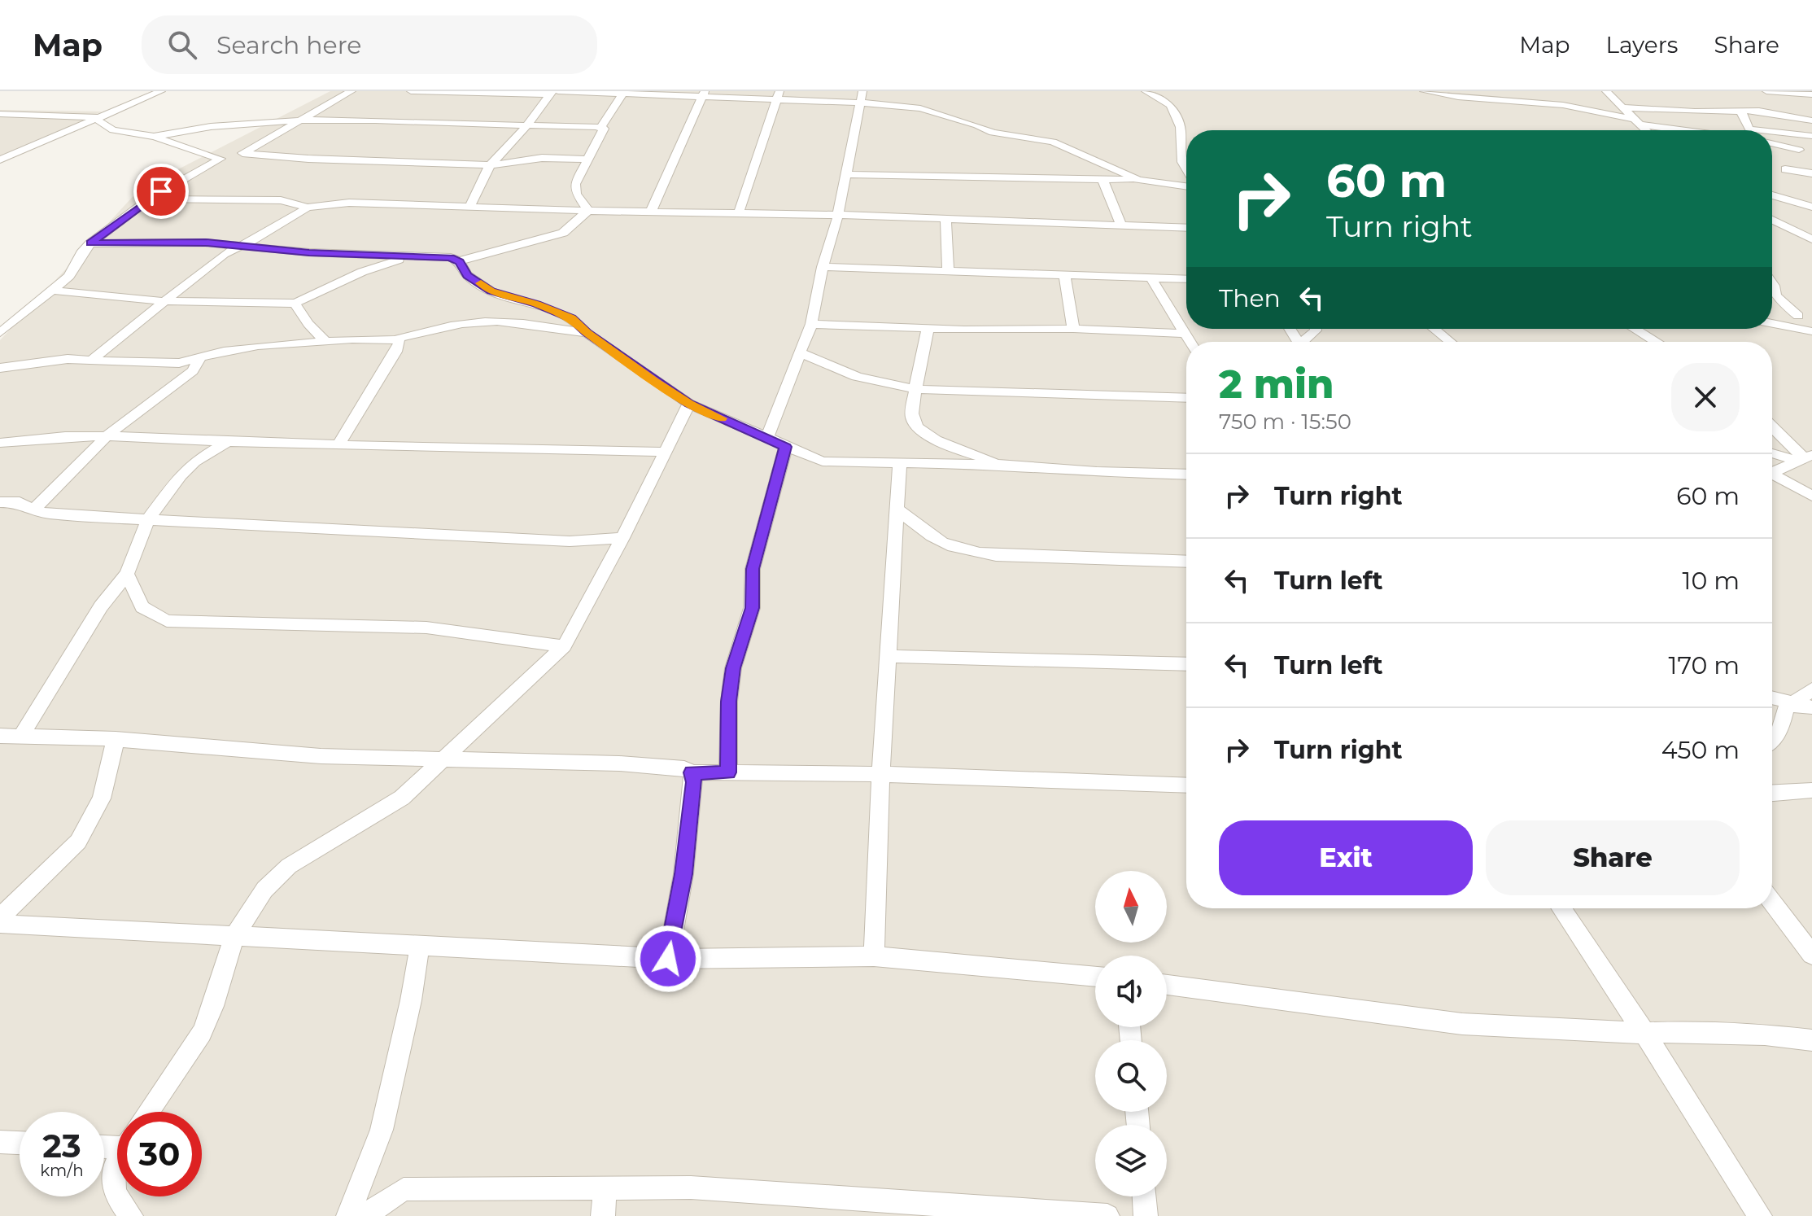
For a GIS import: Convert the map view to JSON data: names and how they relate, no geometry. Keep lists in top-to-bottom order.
{
  "north": "top",
  "page": {
    "header": "Map",
    "search": "Search here",
    "nav": ["Map", "Layers", "Share"],
    "turn": ["60 m", "Turn right"],
    "then": "Then",
    "heading": ["2 min", "750 m · 15:50"],
    "list": [
      {
        "name": "Turn right",
        "value": "60 m"
      },
      {
        "name": "Turn left",
        "value": "10 m"
      },
      {
        "name": "Turn left",
        "value": "170 m"
      },
      {
        "name": "Turn right",
        "value": "450 m"
      }
    ],
    "buttons": ["Exit", "Share"],
    "speed": "23 km/h",
    "limit": "30"
  }
}
